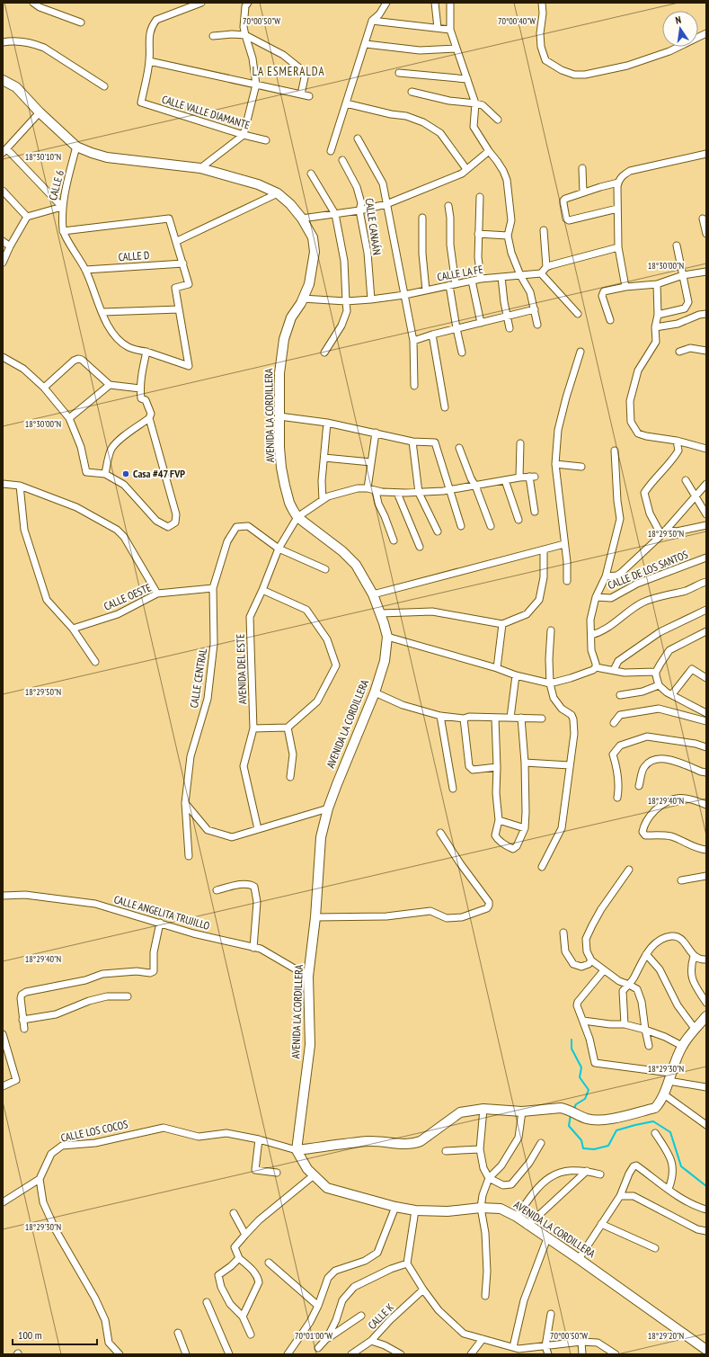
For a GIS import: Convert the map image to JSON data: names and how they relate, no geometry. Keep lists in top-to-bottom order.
{
  "streets": {
    "main road": ["AVENIDA LA CORDILLERA"],
    "street": [
      "CALLE VALLE DIAMANTE",
      "CALLE 6",
      "CALLE CANAÁN",
      "CALLE D",
      "CALLE LA FE",
      "CALLE DE LOS SANTOS",
      "CALLE OESTE",
      "AVENIDA DEL ESTE",
      "CALLE CENTRAL",
      "CALLE ANGELITA TRUJILLO",
      "CALLE LOS COCOS",
      "CALLE K"
    ]
  },
  "crossings": [
    ["CALLE 6", "AVENIDA LA CORDILLERA"],
    ["CALLE CANAÁN", "CALLE LA FE"],
    ["CALLE LA FE", "AVENIDA LA CORDILLERA"],
    ["AVENIDA LA CORDILLERA", "AVENIDA DEL ESTE"],
    ["AVENIDA LA CORDILLERA", "CALLE ANGELITA TRUJILLO"],
    ["AVENIDA LA CORDILLERA", "CALLE LOS COCOS"],
    ["CALLE OESTE", "CALLE CENTRAL"],
    ["AVENIDA DEL ESTE", "CALLE CENTRAL"]
  ],
  "districts": ["LA ESMERALDA"],
  "places": ["Casa #47 FVP"],
  "scale_bar": "100 m",
  "north": "top",
  "coordinates": [
    "70°00'50\"W",
    "70°00'40\"W",
    "18°30'10\"N",
    "18°30'00\"N",
    "18°29'50\"N",
    "18°29'40\"N",
    "18°29'30\"N",
    "70°01'00\"W",
    "18°29'20\"N"
  ]
}
